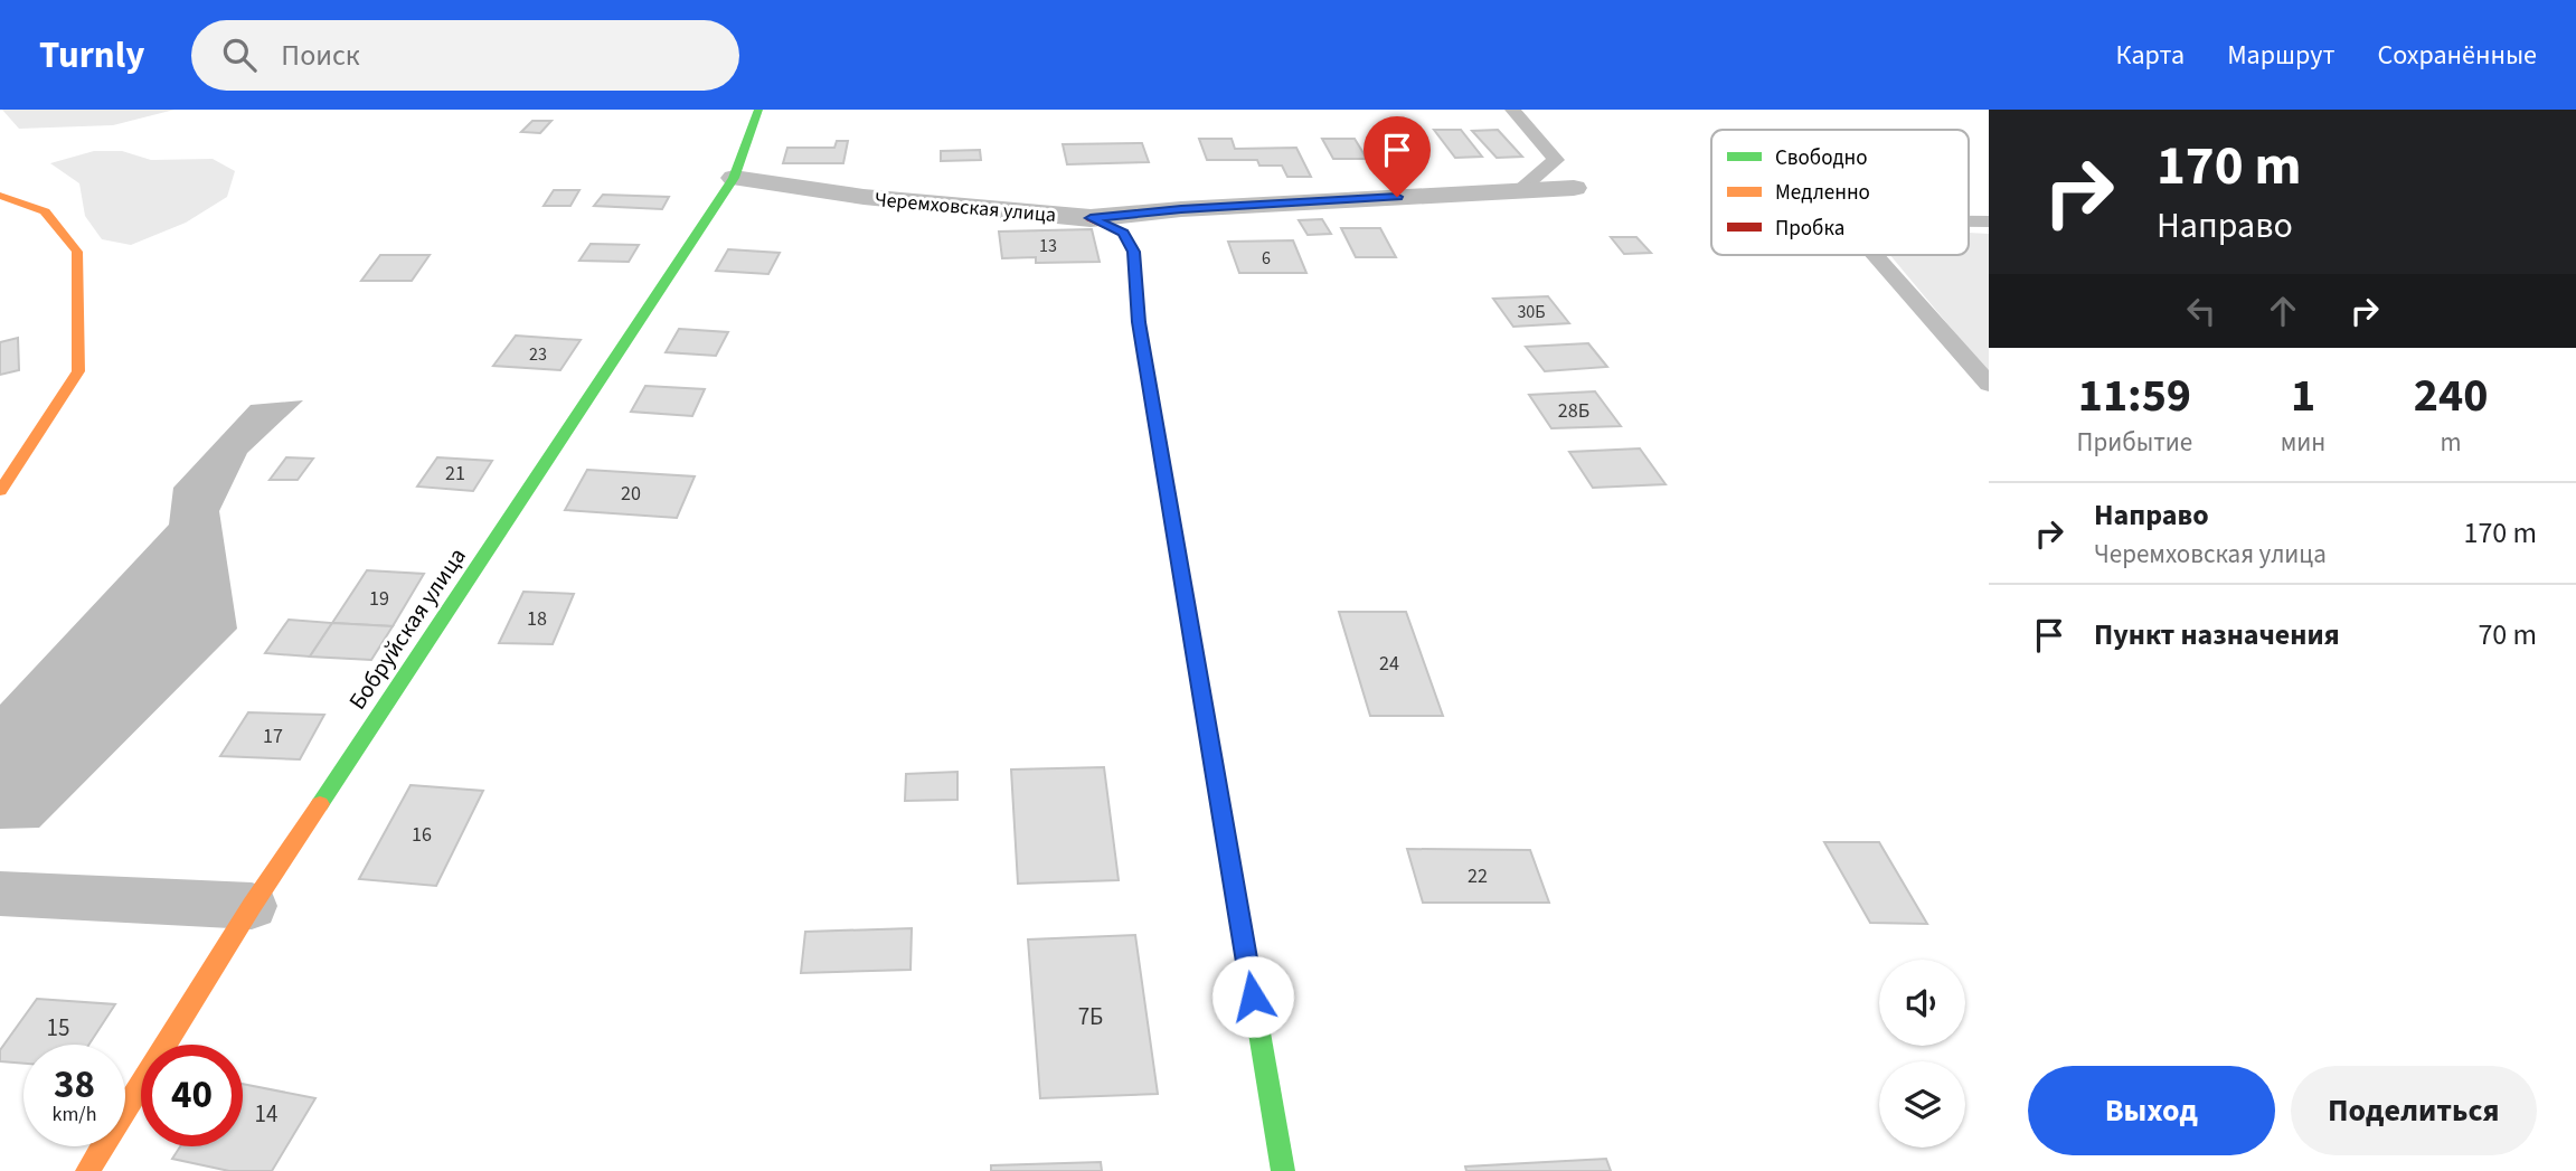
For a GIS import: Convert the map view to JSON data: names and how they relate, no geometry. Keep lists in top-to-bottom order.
{
  "streets": {
    "street": ["Черемховская улица", "Бобруйская улица"]
  },
  "crossings": [
    ["Черемховская улица", "Бобруйская улица"]
  ],
  "house_numbers": [
    "13",
    "6",
    "30Б",
    "23",
    "28Б",
    "21",
    "20",
    "19",
    "18",
    "24",
    "17",
    "16",
    "22",
    "7Б",
    "15",
    "14"
  ],
  "legend": ["Свободно", "Медленно", "Пробка"],
  "page": {
    "header": "Turnly",
    "search": "Поиск",
    "nav": ["Карта", "Маршрут", "Сохранённые"],
    "turn": ["170 m", "Направо"],
    "eta": [
      "11:59",
      "Прибытие",
      "1",
      "мин",
      "240",
      "m"
    ],
    "list": [
      {
        "name": "Направо",
        "note": "Черемховская улица",
        "value": "170 m"
      },
      {
        "name": "Пункт назначения",
        "value": "70 m"
      }
    ],
    "speed": "38 km/h",
    "limit": "40",
    "buttons": ["Выход", "Поделиться"]
  }
}
